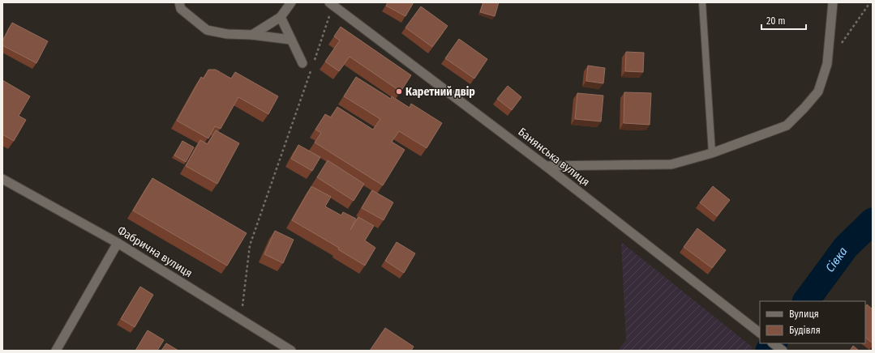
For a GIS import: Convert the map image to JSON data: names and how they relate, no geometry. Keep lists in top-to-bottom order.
{
  "streets": {
    "street": ["Банянська вулиця", "Фабрична вулиця"]
  },
  "water": ["Сівка"],
  "places": ["Каретний двір"],
  "legend": ["Вулиця", "Будівля"],
  "scale_bar": "20 m"
}
